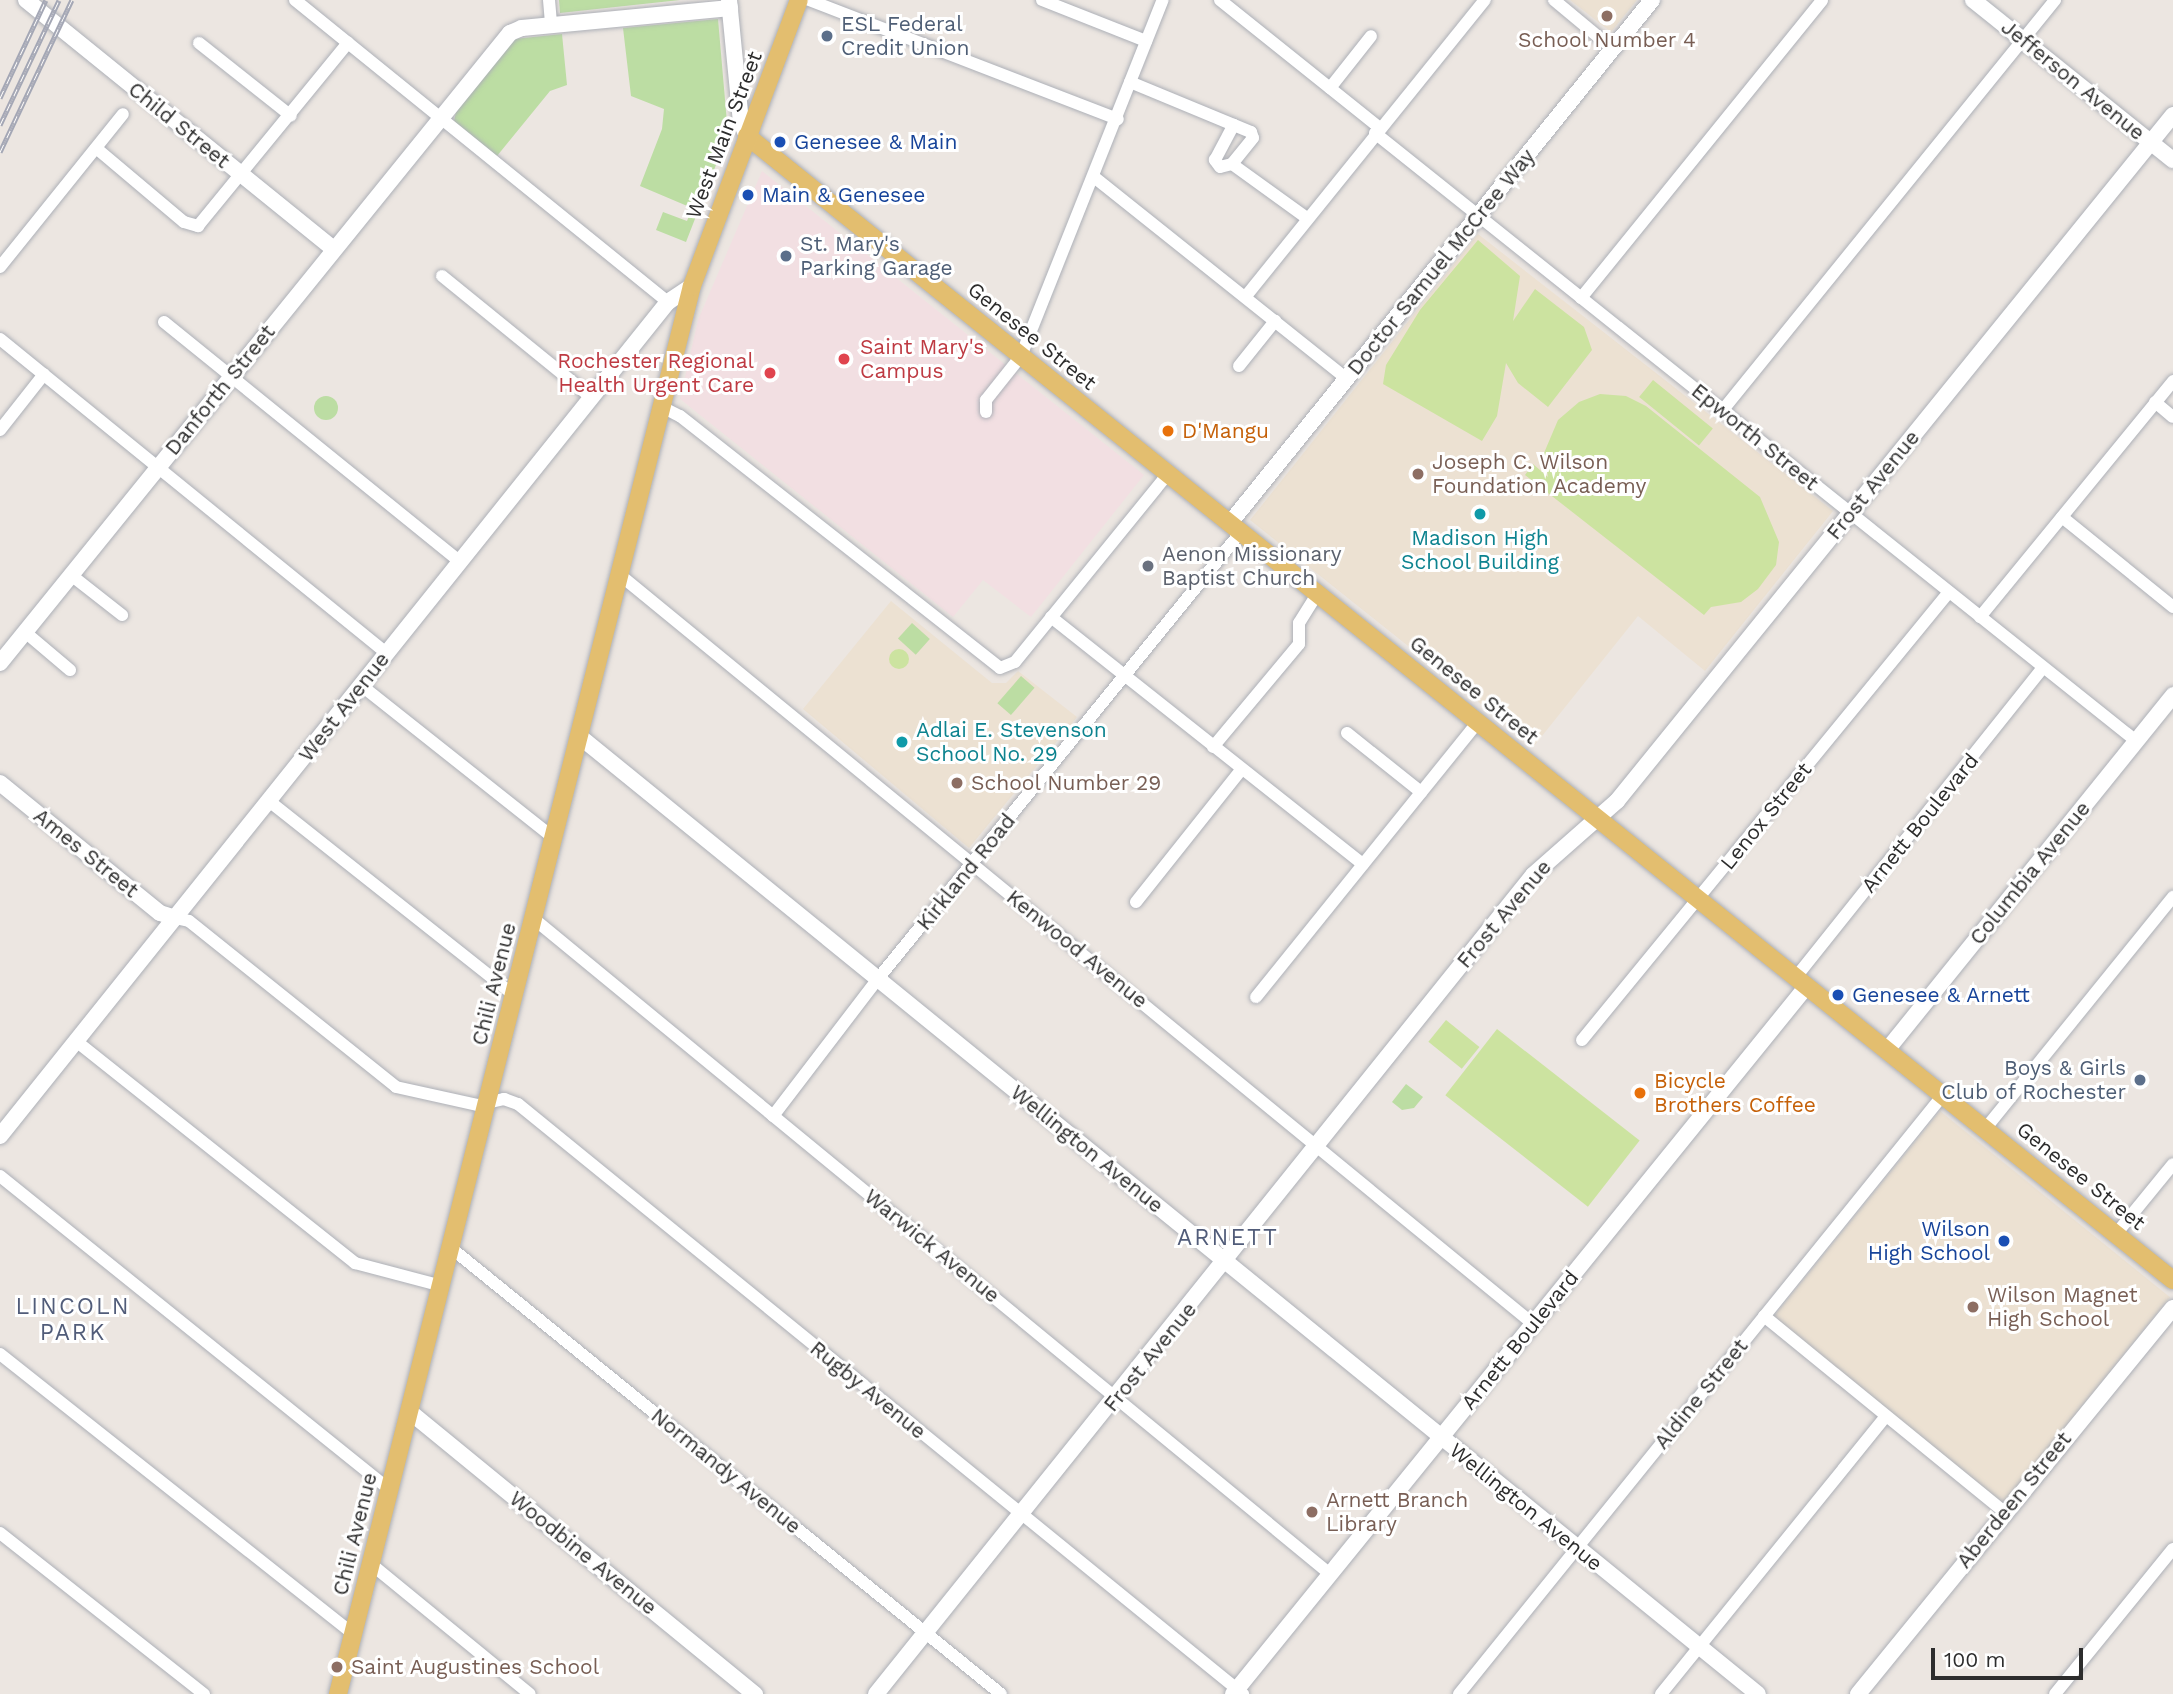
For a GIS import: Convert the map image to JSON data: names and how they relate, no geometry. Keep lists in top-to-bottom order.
{
  "streets": {
    "main road": ["West Main Street", "Genesee Street", "Chili Avenue"],
    "street": [
      "Jefferson Avenue",
      "Child Street",
      "Doctor Samuel McCree Way",
      "Danforth Street",
      "Epworth Street",
      "Frost Avenue",
      "West Avenue",
      "Lenox Street",
      "Arnett Boulevard",
      "Ames Street",
      "Kirkland Road",
      "Columbia Avenue",
      "Kenwood Avenue",
      "Wellington Avenue",
      "Warwick Avenue",
      "Rugby Avenue",
      "Aldine Street",
      "Normandy Avenue",
      "Aberdeen Street",
      "Woodbine Avenue"
    ]
  },
  "crossings": [
    ["Jefferson Avenue", "Frost Avenue"],
    ["Child Street", "Danforth Street"],
    ["West Main Street", "Genesee Street"],
    ["West Main Street", "West Avenue"],
    ["West Main Street", "Chili Avenue"],
    ["Doctor Samuel McCree Way", "Genesee Street"],
    ["Doctor Samuel McCree Way", "Epworth Street"],
    ["Doctor Samuel McCree Way", "Kirkland Road"],
    ["Genesee Street", "Frost Avenue"],
    ["Genesee Street", "Lenox Street"],
    ["Genesee Street", "Arnett Boulevard"],
    ["Genesee Street", "Kirkland Road"],
    ["Genesee Street", "Columbia Avenue"],
    ["Genesee Street", "Aldine Street"],
    ["Epworth Street", "Frost Avenue"],
    ["Epworth Street", "Lenox Street"],
    ["Epworth Street", "Arnett Boulevard"],
    ["Epworth Street", "Columbia Avenue"],
    ["Frost Avenue", "Kenwood Avenue"],
    ["Frost Avenue", "Wellington Avenue"],
    ["Frost Avenue", "Warwick Avenue"],
    ["Frost Avenue", "Rugby Avenue"],
    ["Frost Avenue", "Normandy Avenue"],
    ["West Avenue", "Ames Street"],
    ["West Avenue", "Chili Avenue"],
    ["West Avenue", "Rugby Avenue"],
    ["Arnett Boulevard", "Kenwood Avenue"],
    ["Arnett Boulevard", "Wellington Avenue"],
    ["Arnett Boulevard", "Warwick Avenue"],
    ["Arnett Boulevard", "Rugby Avenue"],
    ["Ames Street", "Rugby Avenue"],
    ["Kirkland Road", "Kenwood Avenue"],
    ["Kirkland Road", "Wellington Avenue"],
    ["Kirkland Road", "Warwick Avenue"],
    ["Kenwood Avenue", "Chili Avenue"],
    ["Chili Avenue", "Wellington Avenue"],
    ["Chili Avenue", "Warwick Avenue"],
    ["Chili Avenue", "Rugby Avenue"],
    ["Chili Avenue", "Normandy Avenue"],
    ["Chili Avenue", "Woodbine Avenue"],
    ["Wellington Avenue", "Aldine Street"]
  ],
  "districts": ["ARNETT", "LINCOLN PARK"],
  "places": [
    "School Number 4",
    "ESL Federal Credit Union",
    "Genesee & Main",
    "Main & Genesee",
    "St. Mary's Parking Garage",
    "Saint Mary's Campus",
    "Rochester Regional Health Urgent Care",
    "D'Mangu",
    "Joseph C. Wilson Foundation Academy",
    "Madison High School Building",
    "Aenon Missionary Baptist Church",
    "Adlai E. Stevenson School No. 29",
    "School Number 29",
    "Genesee & Arnett",
    "Boys & Girls Club of Rochester",
    "Bicycle Brothers Coffee",
    "Wilson High School",
    "Wilson Magnet High School",
    "Arnett Branch Library",
    "Saint Augustines School"
  ],
  "scale_bar": "100 m"
}
